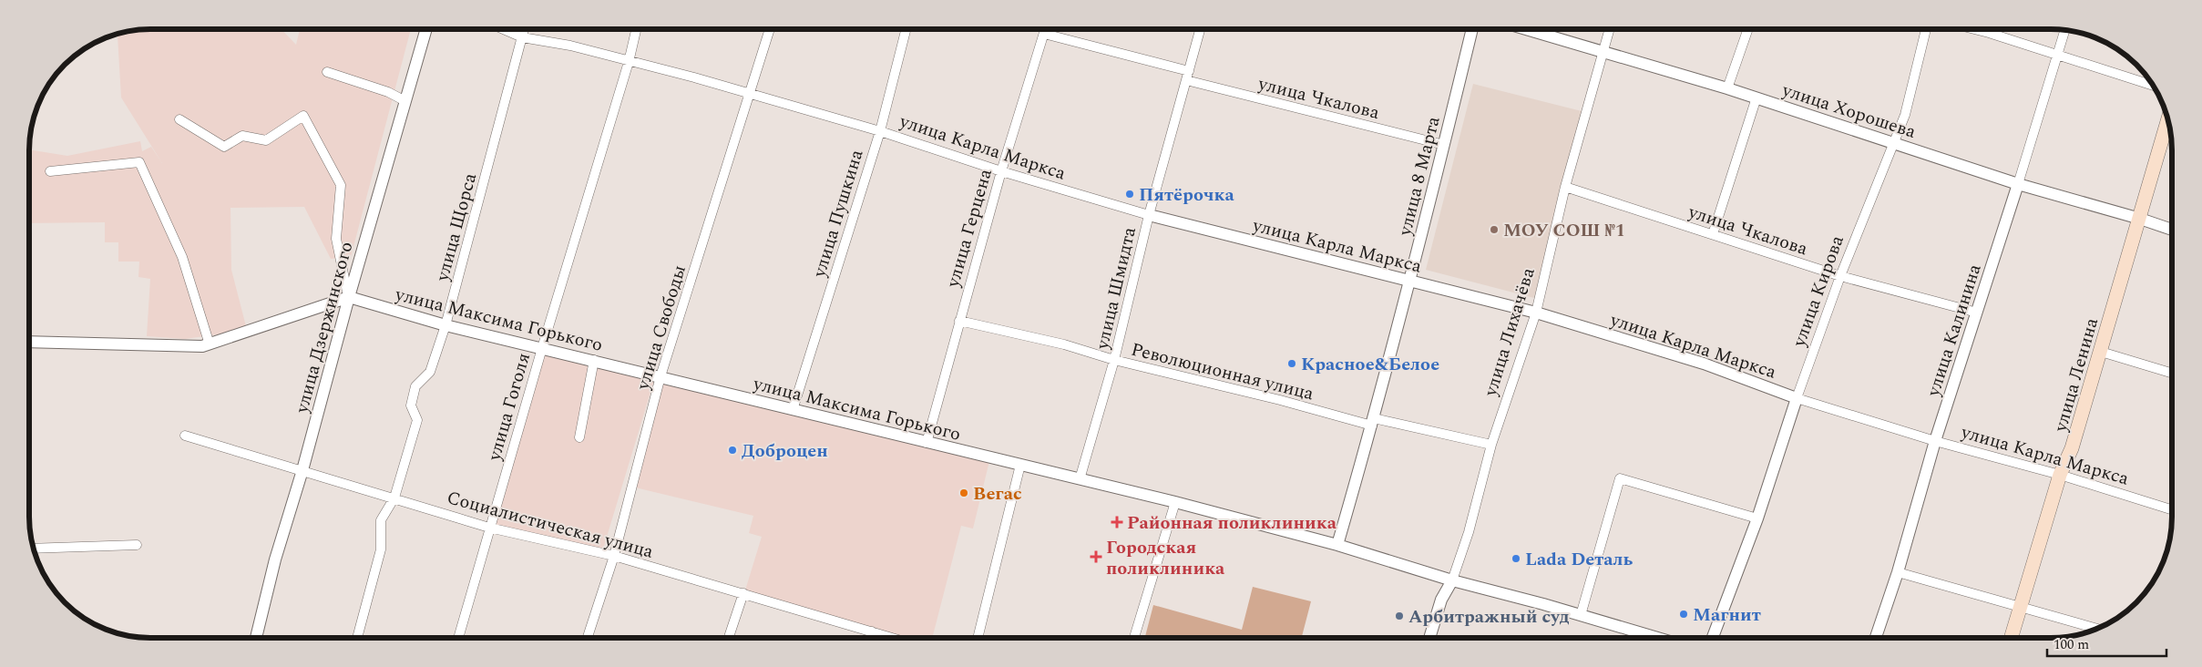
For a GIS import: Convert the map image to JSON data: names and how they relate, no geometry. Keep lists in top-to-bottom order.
{
  "streets": {
    "main road": ["улица Ленина"],
    "street": [
      "улица Чкалова",
      "улица Хорошева",
      "улица Карла Маркса",
      "улица 8 Марта",
      "улица Пушкина",
      "улица Щорса",
      "улица Герцена",
      "улица Шмидта",
      "улица Кирова",
      "улица Максима Горького",
      "улица Дзержинского",
      "улица Свободы",
      "улица Калинина",
      "улица Лихачёва",
      "Революционная улица",
      "улица Гоголя",
      "Социалистическая улица"
    ]
  },
  "crossings": [
    ["улица Чкалова", "улица 8 Марта"],
    ["улица Чкалова", "улица Герцена"],
    ["улица Чкалова", "улица Шмидта"],
    ["улица Чкалова", "улица Кирова"],
    ["улица Чкалова", "улица Калинина"],
    ["улица Чкалова", "улица Лихачёва"],
    ["улица Хорошева", "улица Кирова"],
    ["улица Хорошева", "улица Калинина"],
    ["улица Хорошева", "улица Лихачёва"],
    ["улица Хорошева", "улица Ленина"],
    ["улица Карла Маркса", "улица 8 Марта"],
    ["улица Карла Маркса", "улица Пушкина"],
    ["улица Карла Маркса", "улица Щорса"],
    ["улица Карла Маркса", "улица Герцена"],
    ["улица Карла Маркса", "улица Шмидта"],
    ["улица Карла Маркса", "улица Кирова"],
    ["улица Карла Маркса", "улица Свободы"],
    ["улица Карла Маркса", "улица Калинина"],
    ["улица Карла Маркса", "улица Лихачёва"],
    ["улица Карла Маркса", "улица Ленина"],
    ["улица Карла Маркса", "улица Гоголя"],
    ["улица 8 Марта", "улица Максима Горького"],
    ["улица 8 Марта", "Революционная улица"],
    ["улица Пушкина", "улица Максима Горького"],
    ["улица Щорса", "улица Максима Горького"],
    ["улица Щорса", "Социалистическая улица"],
    ["улица Герцена", "улица Максима Горького"],
    ["улица Герцена", "Революционная улица"],
    ["улица Шмидта", "улица Максима Горького"],
    ["улица Шмидта", "Революционная улица"],
    ["улица Максима Горького", "улица Дзержинского"],
    ["улица Максима Горького", "улица Свободы"],
    ["улица Максима Горького", "улица Лихачёва"],
    ["улица Максима Горького", "улица Гоголя"],
    ["улица Дзержинского", "Социалистическая улица"],
    ["улица Свободы", "Социалистическая улица"],
    ["улица Лихачёва", "Революционная улица"],
    ["улица Гоголя", "Социалистическая улица"]
  ],
  "places": {
    "other": [
      "Пятёрочка",
      "МОУ СОШ №1",
      "Красное&Белое",
      "Доброцен",
      "Вегас",
      "Lada Dеталь",
      "Магнит",
      "Арбитражный суд"
    ],
    "health": ["Районная поликлиника", "Городская поликлиника"]
  },
  "scale_bar": "100 m"
}
